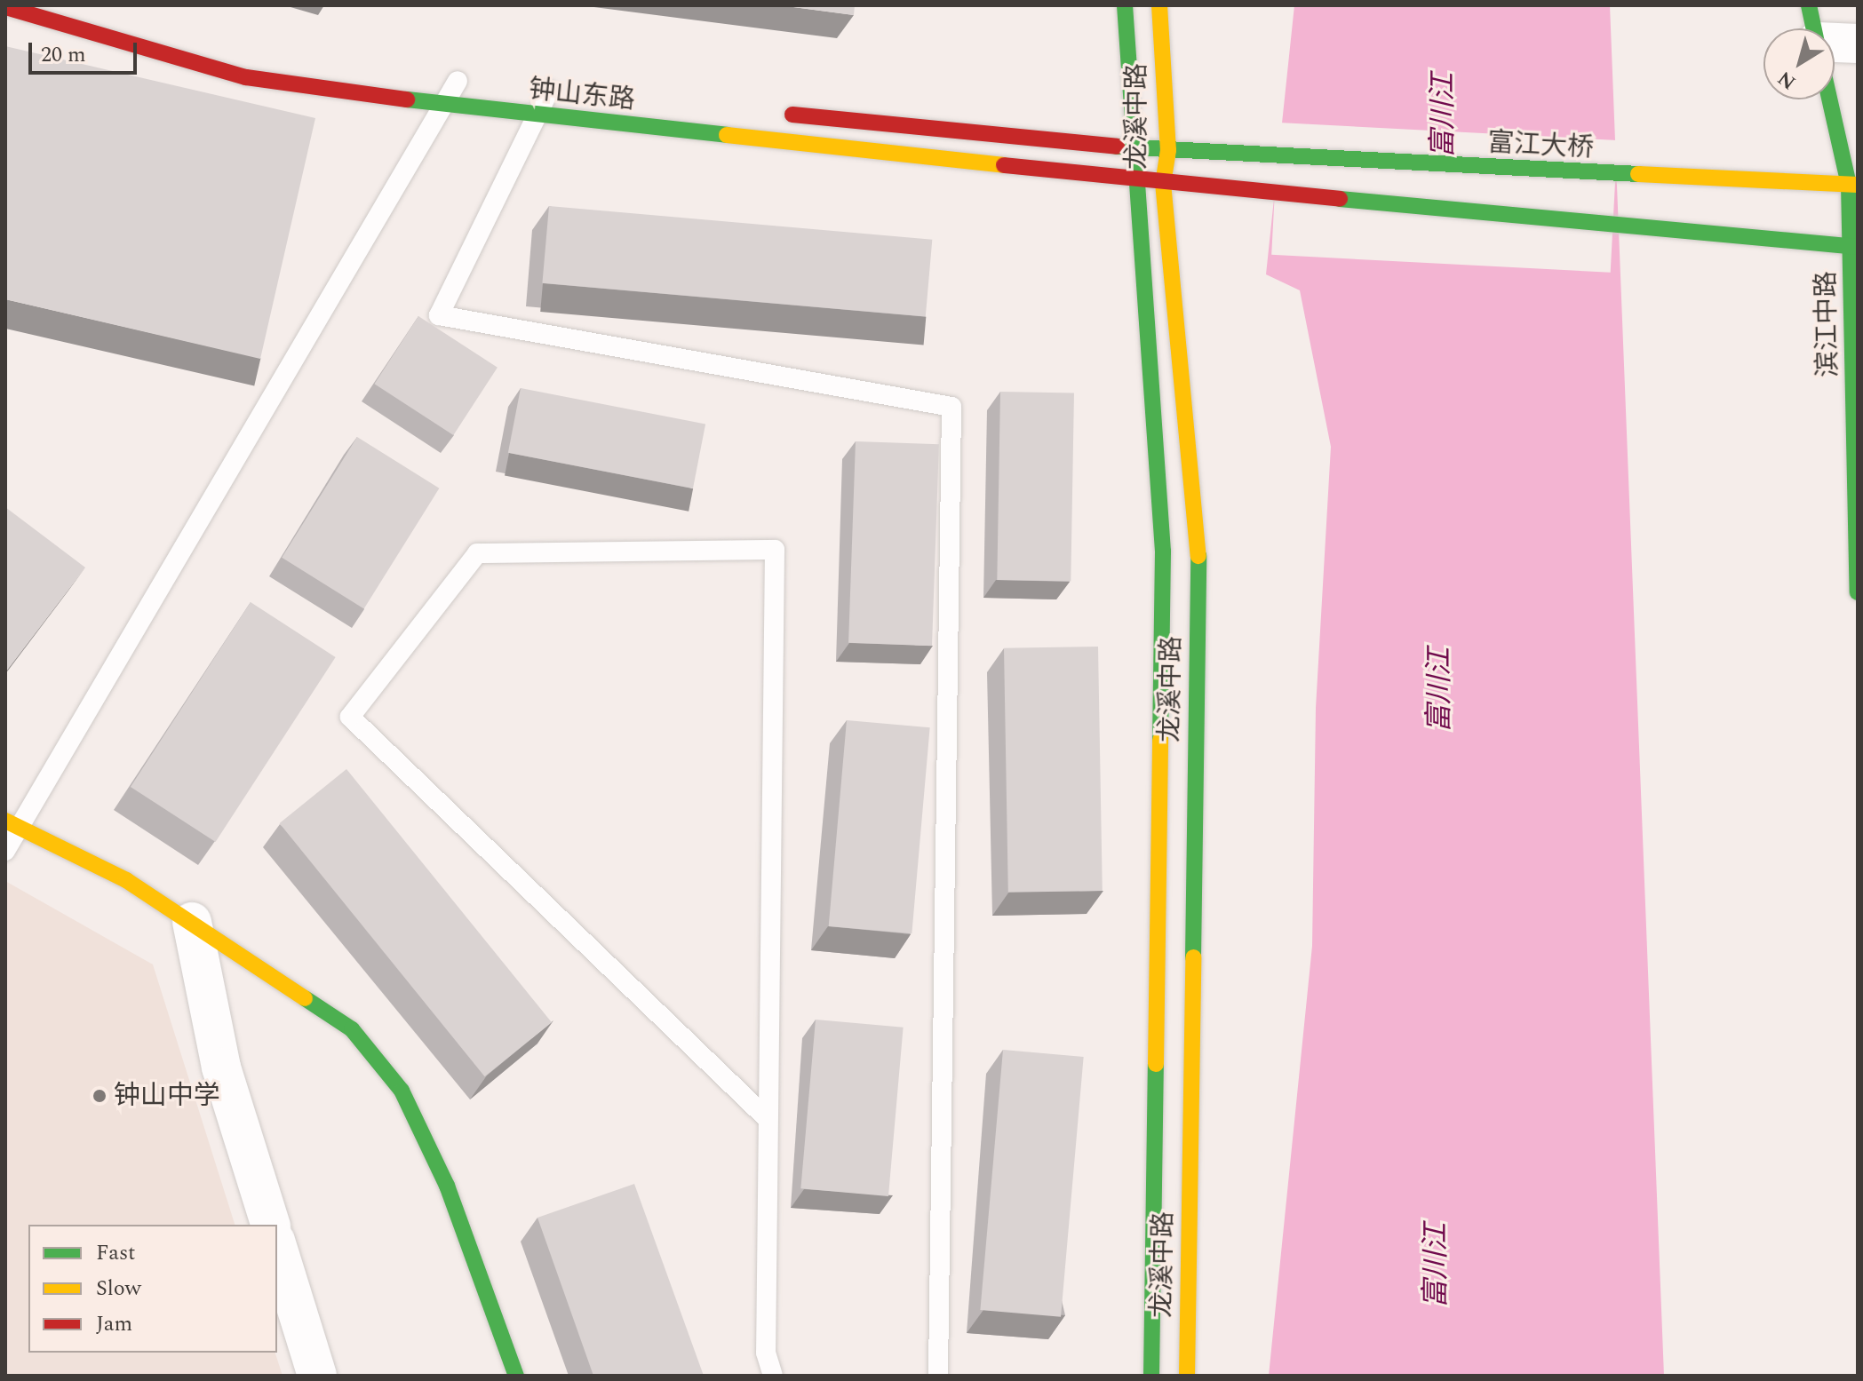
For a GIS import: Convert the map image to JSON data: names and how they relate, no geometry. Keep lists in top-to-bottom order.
{
  "streets": {
    "main road": [
      "钟山东路",
      "龙溪中路",
      "富江大桥",
      "滨江中路"
    ]
  },
  "crossings": [
    ["钟山东路", "龙溪中路"],
    ["龙溪中路", "富江大桥"],
    ["富江大桥", "滨江中路"]
  ],
  "water": ["富川江"],
  "places": ["钟山中学"],
  "legend": ["Fast", "Slow", "Jam"],
  "scale_bar": "20 m",
  "north": "bottom left"
}
